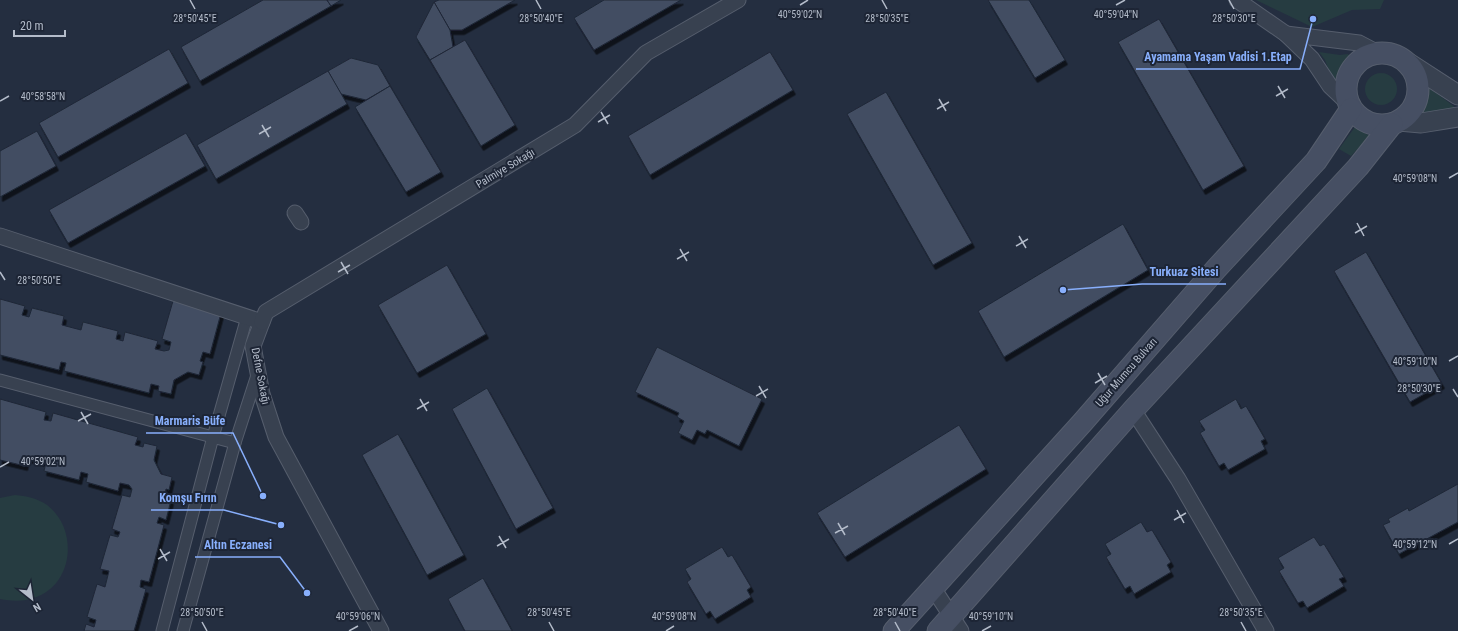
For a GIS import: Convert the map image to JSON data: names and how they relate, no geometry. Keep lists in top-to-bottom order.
{
  "streets": {
    "main road": ["Uğur Mumcu Bulvarı"],
    "street": ["Palmiye Sokağı", "Defne Sokağı"]
  },
  "crossings": [
    ["Palmiye Sokağı", "Defne Sokağı"]
  ],
  "places": [
    "Ayamama Yaşam Vadisi 1.Etap",
    "Turkuaz Sitesi",
    "Marmaris Büfe",
    "Komşu Fırın",
    "Altın Eczanesi"
  ],
  "scale_bar": "20 m",
  "north": "bottom right",
  "coordinates": [
    "40°59'02\"N",
    "40°59'04\"N",
    "28°50'45\"E",
    "28°50'40\"E",
    "28°50'35\"E",
    "28°50'30\"E",
    "40°58'58\"N",
    "40°59'08\"N",
    "28°50'50\"E",
    "40°59'10\"N",
    "40°59'12\"N",
    "40°59'06\"N"
  ]
}
